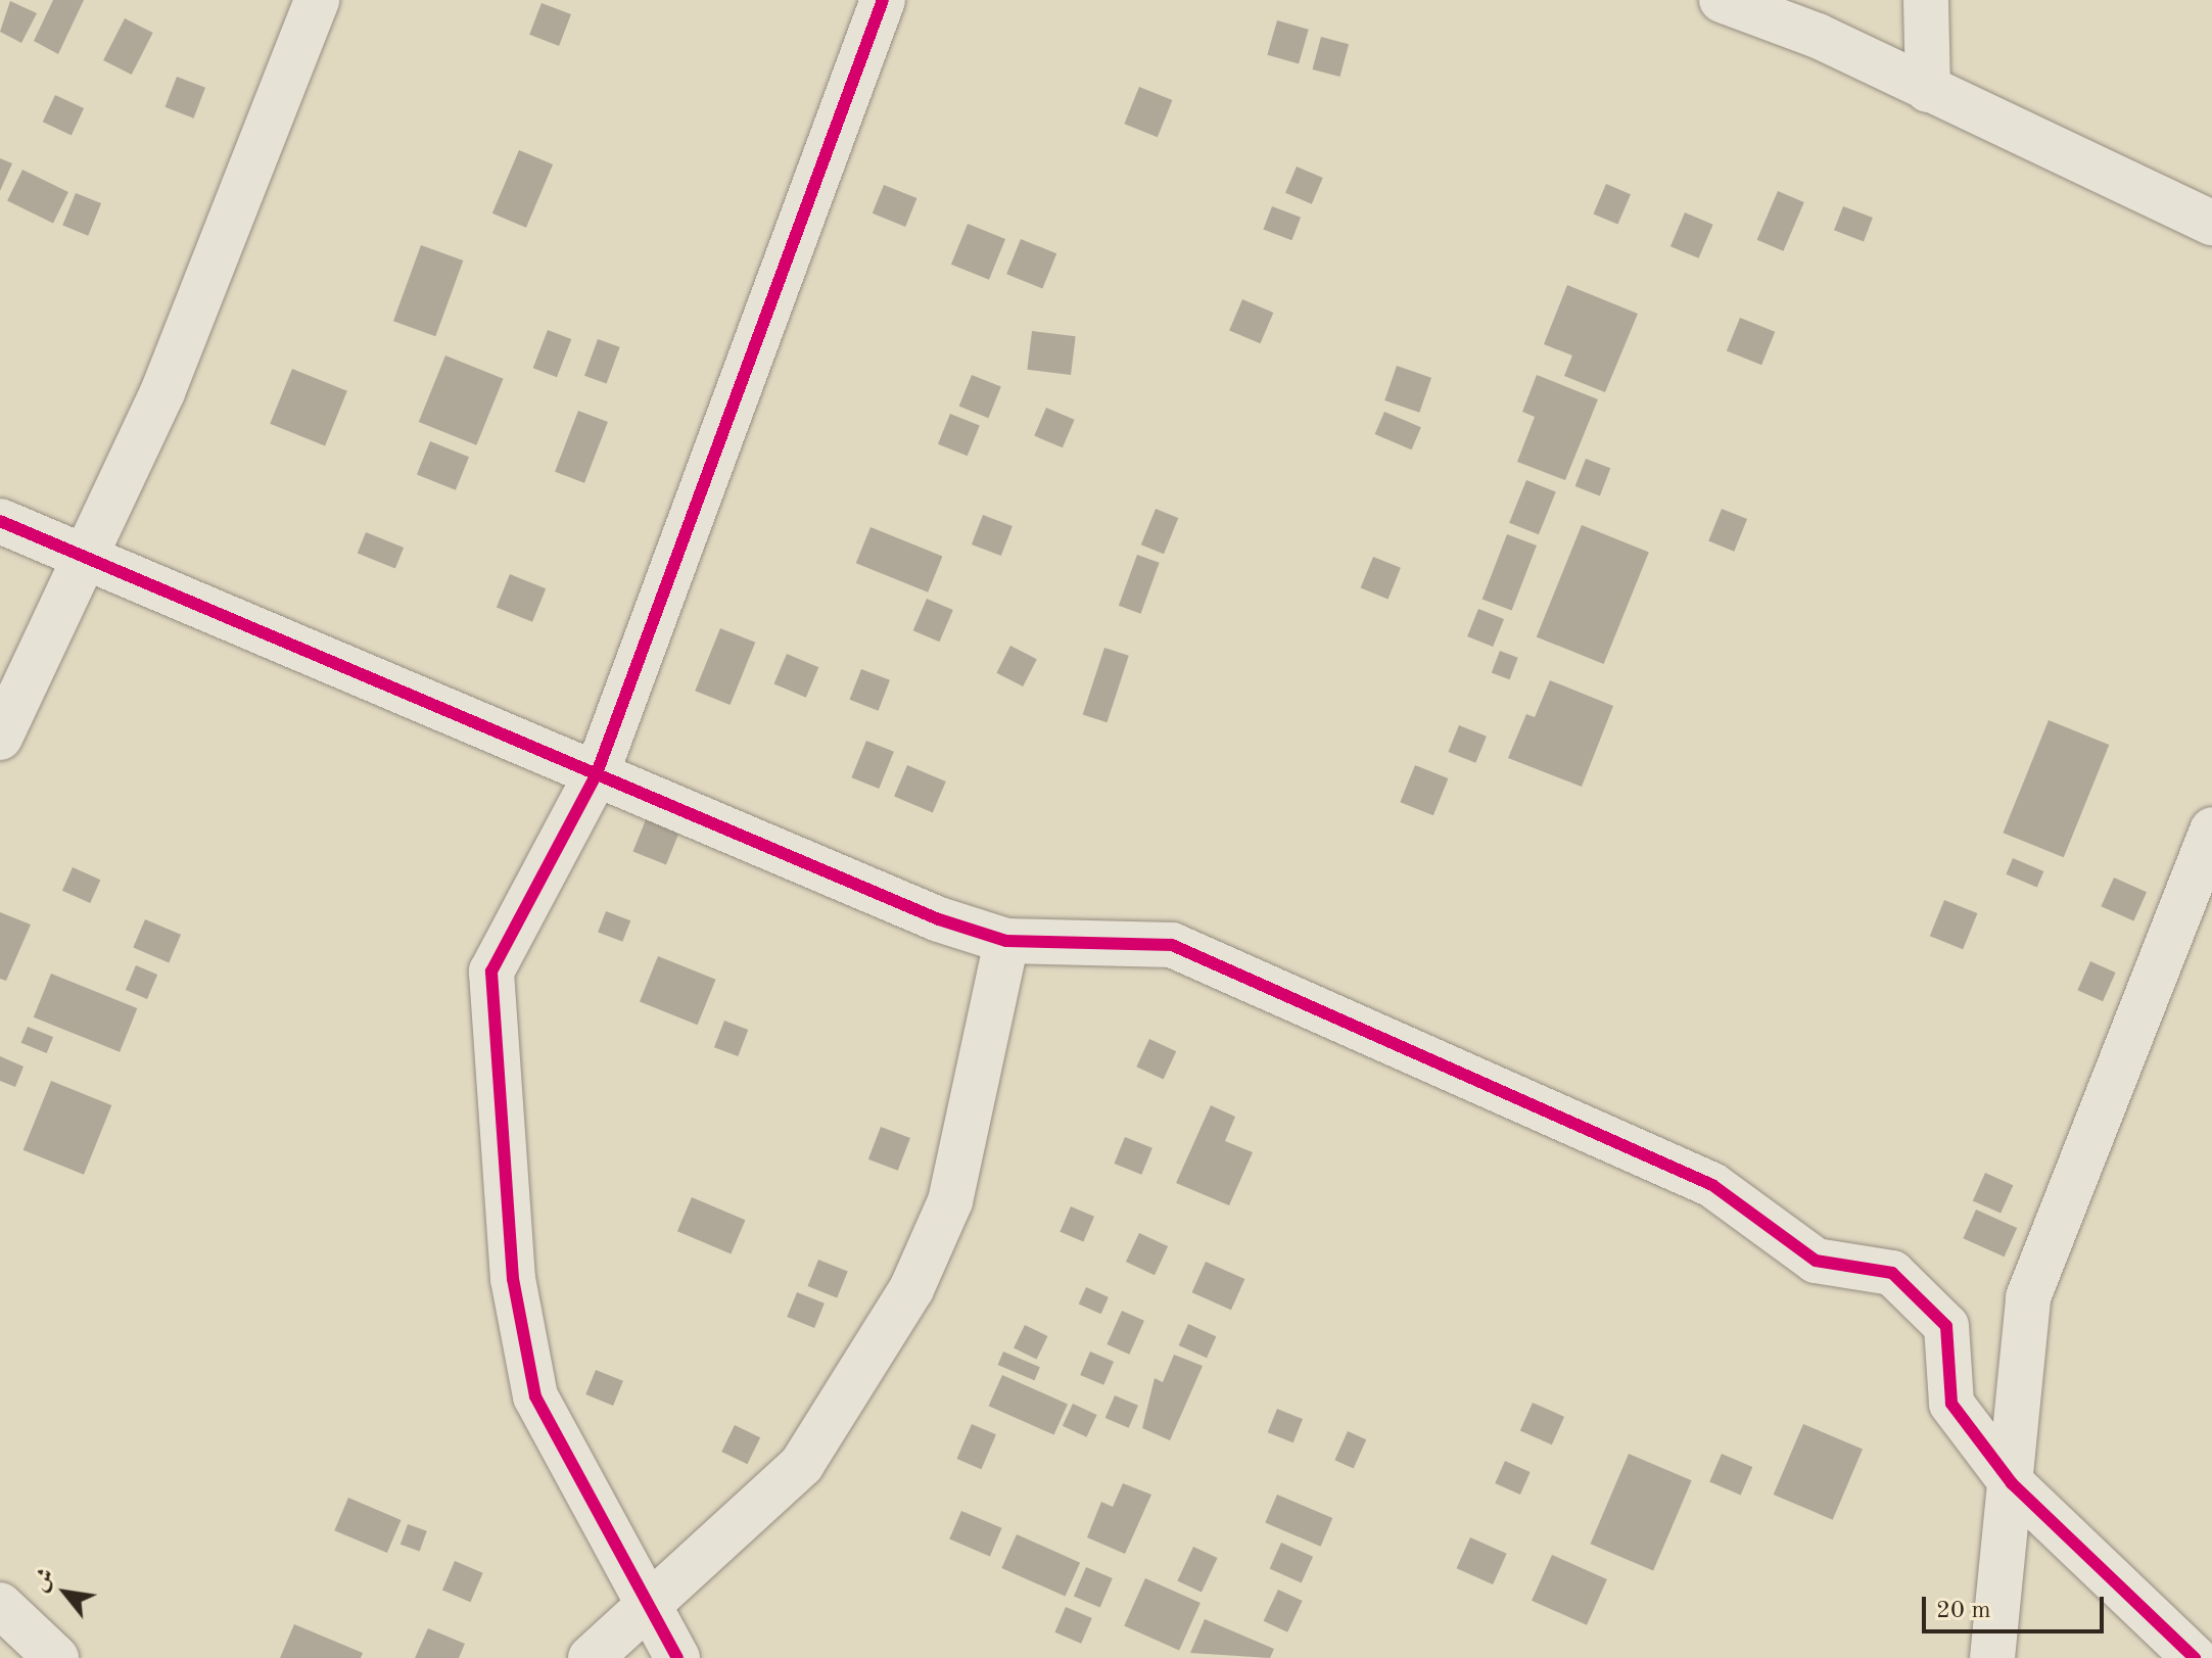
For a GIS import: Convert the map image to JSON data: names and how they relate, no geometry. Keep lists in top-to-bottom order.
{
  "scale_bar": "20 m",
  "north": "top left"
}
